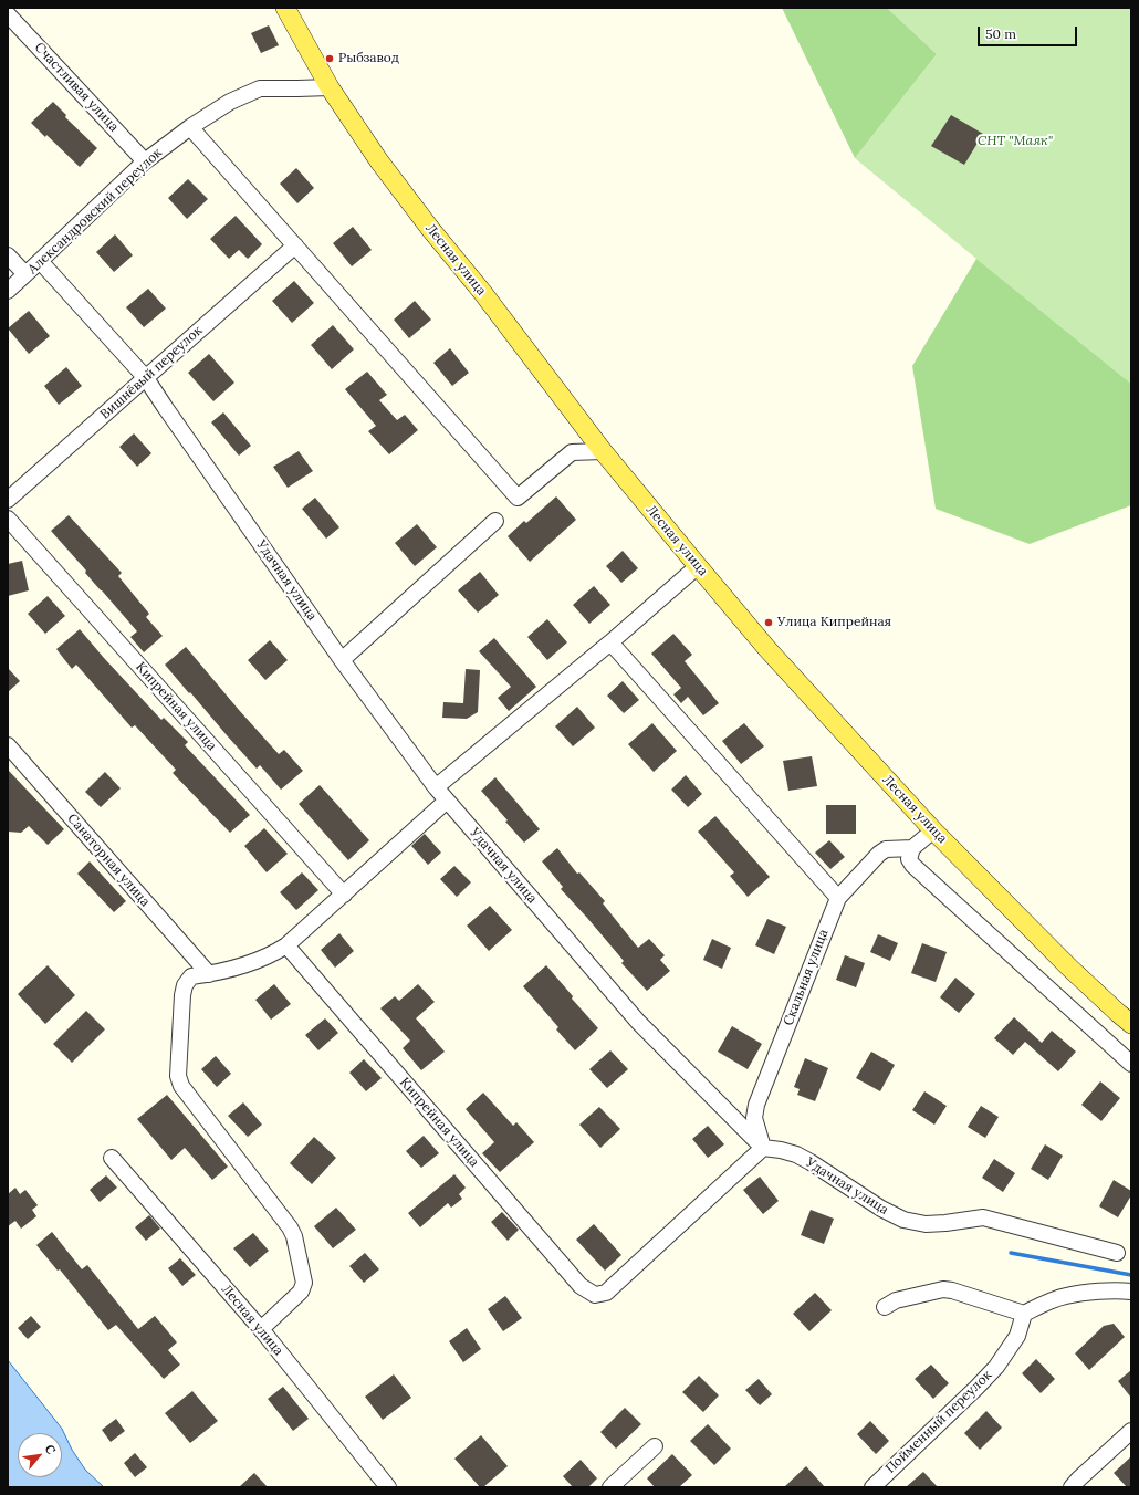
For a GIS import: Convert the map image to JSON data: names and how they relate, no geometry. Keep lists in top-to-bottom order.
{
  "streets": {
    "main road": ["Лесная улица"],
    "street": [
      "Счастливая улица",
      "Александровский переулок",
      "Вишнёвый переулок",
      "Удачная улица",
      "Кипрейная улица",
      "Санаторная улица",
      "Скальная улица",
      "Пойменный переулок"
    ]
  },
  "crossings": [
    ["Счастливая улица", "Александровский переулок"],
    ["Александровский переулок", "Лесная улица"],
    ["Александровский переулок", "Удачная улица"],
    ["Вишнёвый переулок", "Удачная улица"],
    ["Удачная улица", "Кипрейная улица"],
    ["Удачная улица", "Скальная улица"],
    ["Кипрейная улица", "Скальная улица"]
  ],
  "parks": ["СНТ \"Маяк\""],
  "places": ["Рыбзавод", "Улица Кипрейная"],
  "scale_bar": "50 m",
  "north": "top right"
}
